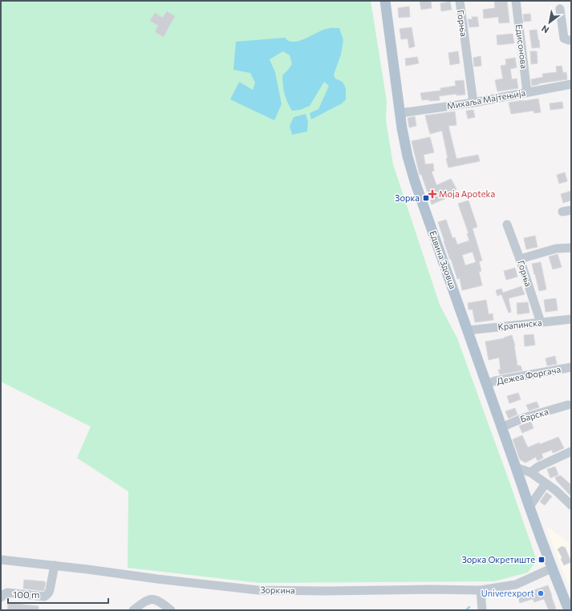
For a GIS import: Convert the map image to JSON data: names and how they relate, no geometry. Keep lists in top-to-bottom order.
{
  "streets": {
    "main road": ["Едвина Здовца"],
    "street": [
      "Горња",
      "Едисонова",
      "Михаља Мајтењија",
      "Крапинска",
      "Дежеа Форгача",
      "Барска",
      "Зоркина"
    ]
  },
  "crossings": [
    ["Горња", "Михаља Мајтењија"],
    ["Горња", "Крапинска"],
    ["Едисонова", "Михаља Мајтењија"],
    ["Михаља Мајтењија", "Едвина Здовца"],
    ["Едвина Здовца", "Крапинска"],
    ["Едвина Здовца", "Дежеа Форгача"],
    ["Едвина Здовца", "Барска"],
    ["Едвина Здовца", "Зоркина"]
  ],
  "places": {
    "health": ["Moja Apoteka"],
    "transit": ["Зорка", "Зорка Окретиште"],
    "other": ["Univerexport"]
  },
  "scale_bar": "100 m",
  "north": "bottom left"
}
